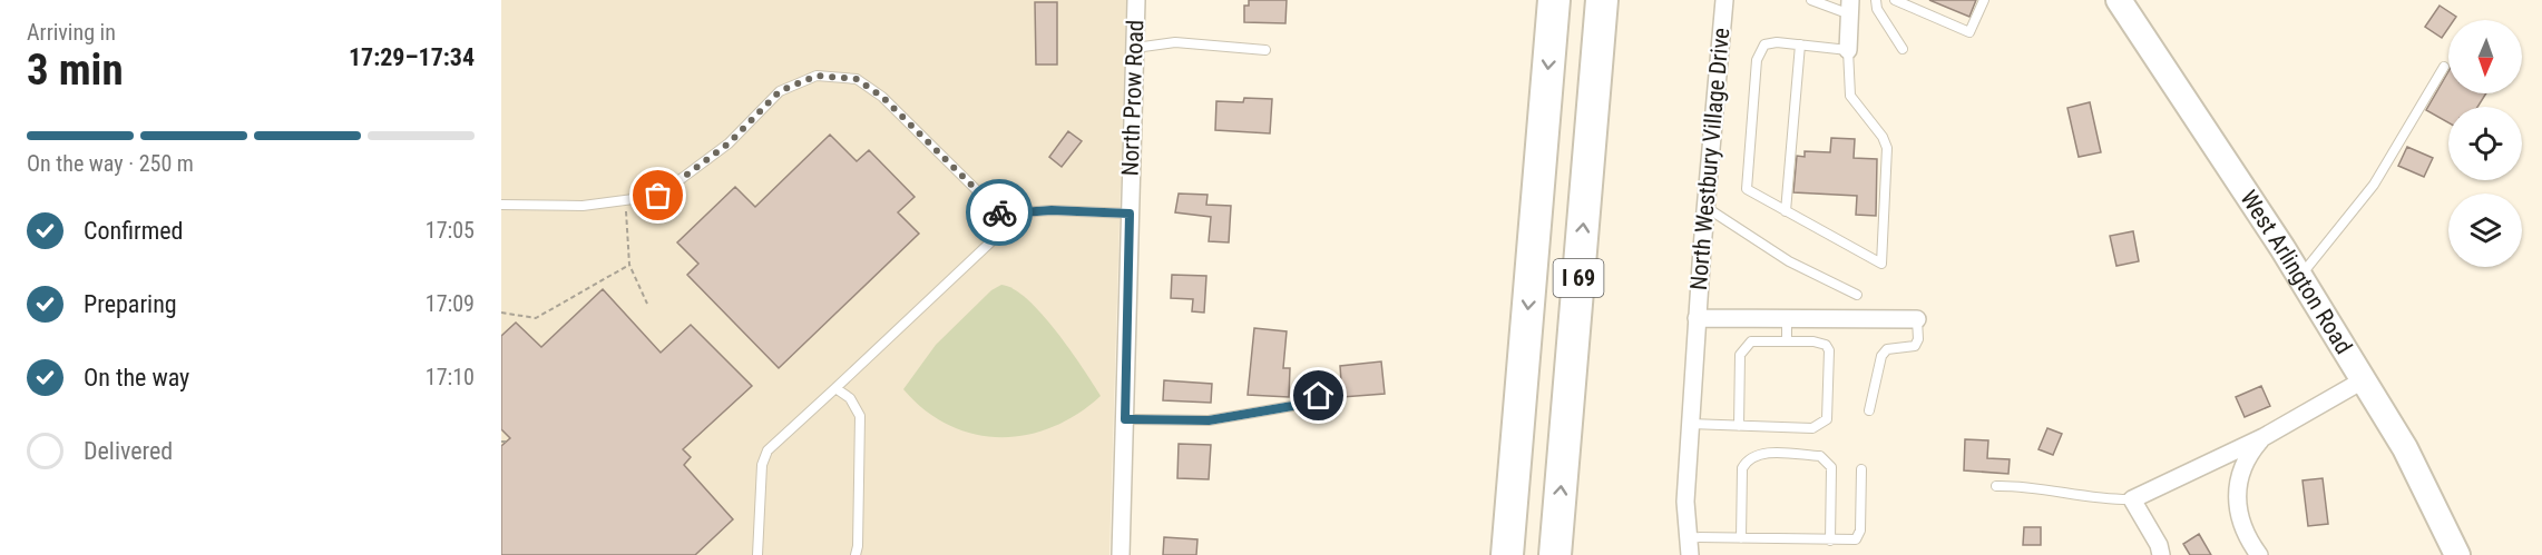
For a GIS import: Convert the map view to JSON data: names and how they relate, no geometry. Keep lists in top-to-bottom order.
{
  "streets": {
    "highway": ["I 69"],
    "street": ["North Prow Road", "North Westbury Village Drive", "West Arlington Road"]
  },
  "north": "bottom",
  "page": {
    "heading": ["3 min", "Arriving in", "17:29–17:34"],
    "bar": "On the way · 250 m",
    "list": [
      ["Confirmed", "17:05"],
      ["Preparing", "17:09"],
      ["On the way", "17:10"],
      "Delivered"
    ]
  }
}
